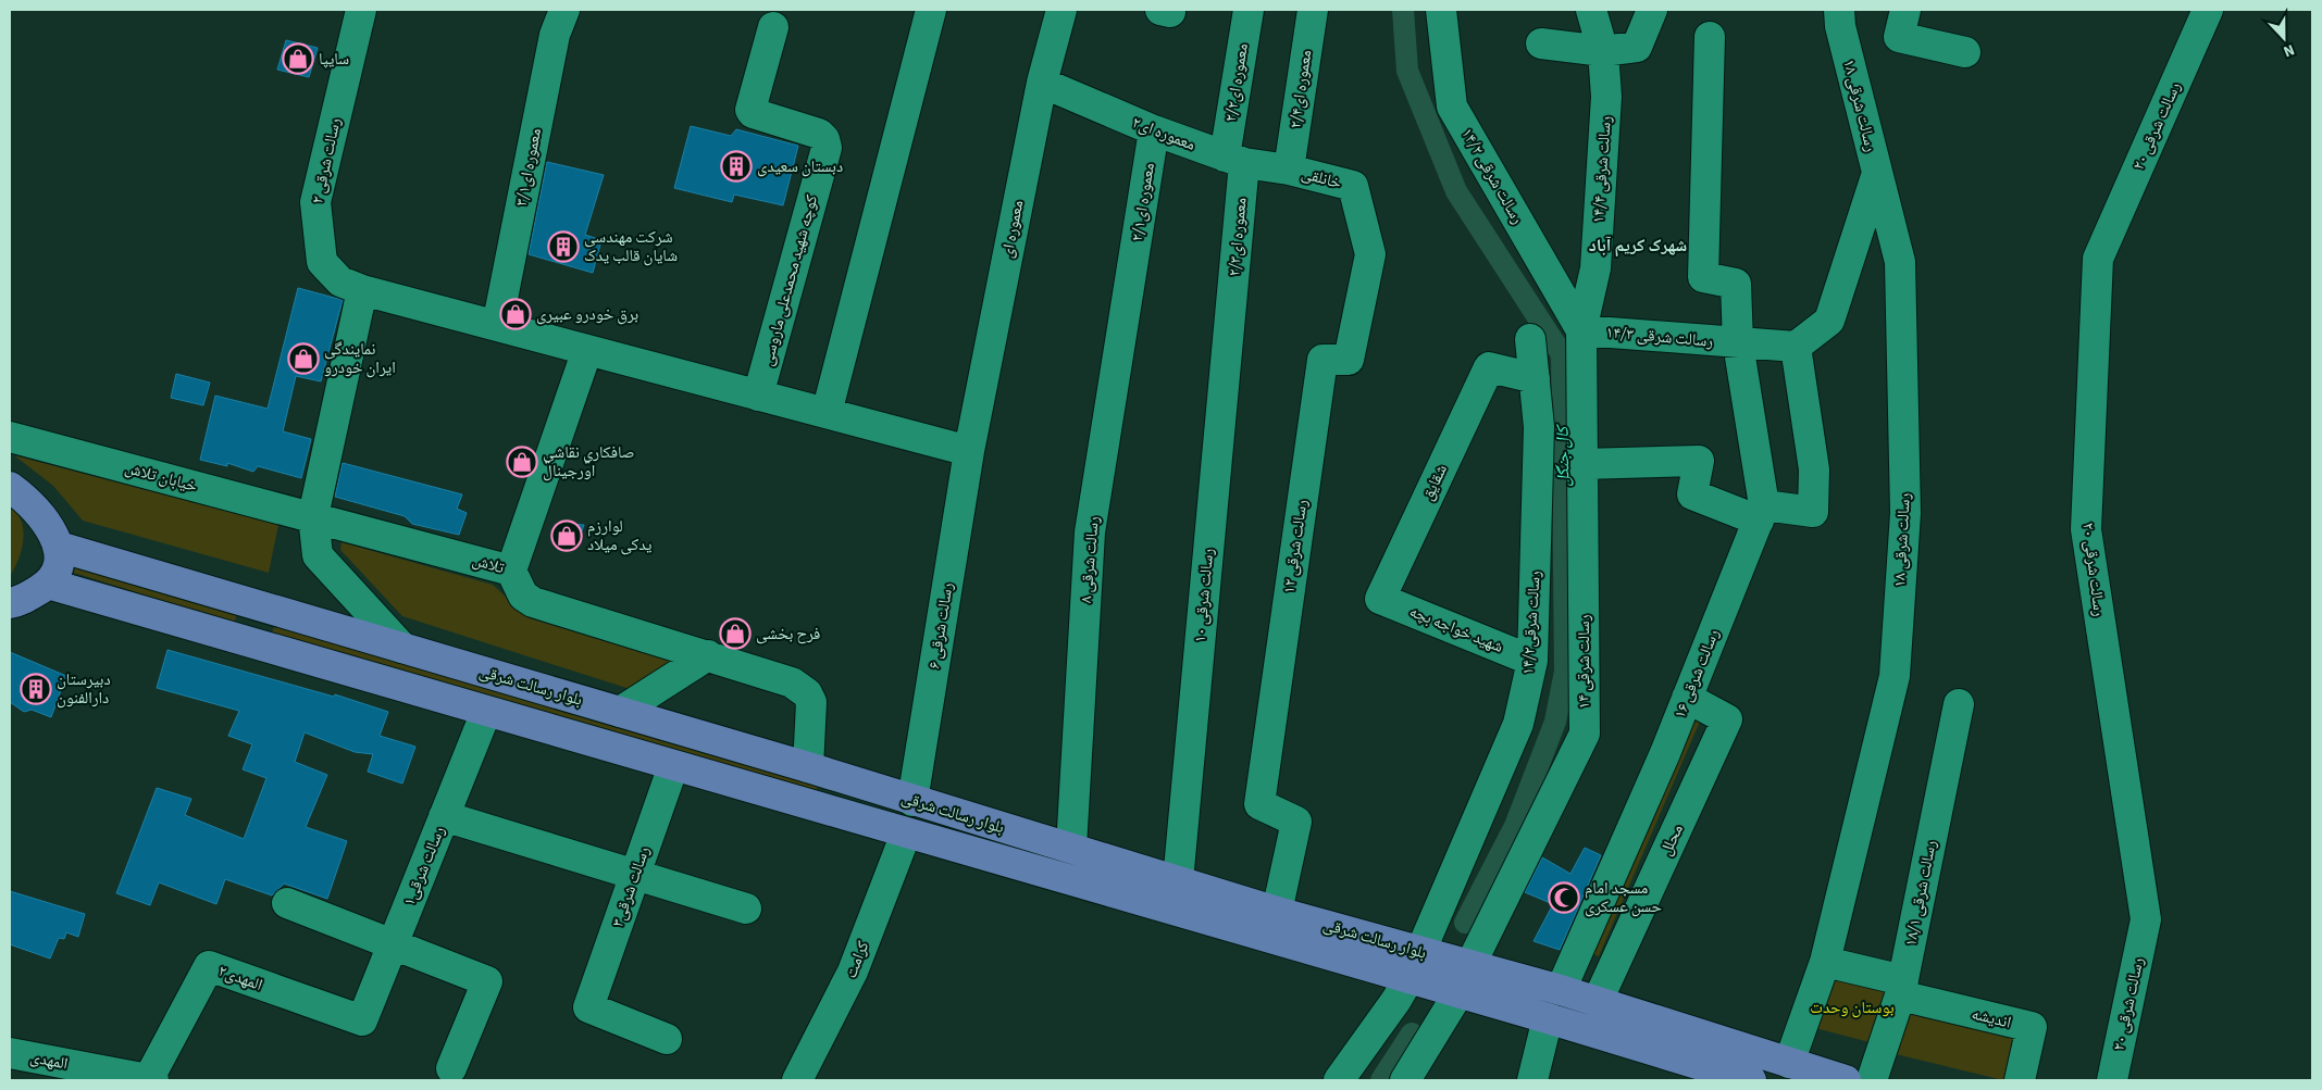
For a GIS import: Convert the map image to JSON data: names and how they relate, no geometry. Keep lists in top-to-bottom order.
{
  "streets": {
    "main road": ["بلوار رسالت شرقی"],
    "street": [
      "معموره ای۲/۲",
      "معموره ای۲/۴",
      "رسالت شرقی ۱۸",
      "رسالت شرقی ۲۰",
      "معموره ای۲",
      "رسالت شرقی ۲",
      "معموره ای۳/۱",
      "رسالت شرقی ۱۴/۴",
      "رسالت شرقی ۱۴/۲",
      "خانلقی",
      "معموره ای۲/۱",
      "معموره ای",
      "معموره ای۲/۳",
      "کوچه شهید محمدعلی ماروسی",
      "رسالت شرقی ۱۴/۳",
      "خیابان تلاش",
      "شقایق",
      "رسالت شرقی ۱۲",
      "رسالت شرقی ۸",
      "تلاش",
      "رسالت شرقی ۱۰",
      "رسالت شرقی۱۴/۲",
      "رسالت شرقی ۶",
      "شهید خواجه بچه",
      "رسالت شرقی ۱۴",
      "رسالت شرقی ۱۶",
      "محلل",
      "رسالت شرقی۱",
      "رسالت شرقی۳",
      "رسالت شرقی ۱۸/۱",
      "کرامت",
      "المهدی۲",
      "اندیشه",
      "المهدی"
    ]
  },
  "crossings": [
    ["معموره ای۲/۲", "معموره ای۲"],
    ["معموره ای۲/۲", "معموره ای۲/۳"],
    ["معموره ای۲/۴", "معموره ای۲"],
    ["معموره ای۲/۴", "خانلقی"],
    ["رسالت شرقی ۱۸", "بلوار رسالت شرقی"],
    ["معموره ای۲", "خانلقی"],
    ["معموره ای۲", "معموره ای۲/۱"],
    ["معموره ای۲", "معموره ای"],
    ["معموره ای۲", "معموره ای۲/۳"],
    ["رسالت شرقی ۲", "معموره ای۳/۱"],
    ["رسالت شرقی ۲", "معموره ای"],
    ["رسالت شرقی ۲", "کوچه شهید محمدعلی ماروسی"],
    ["رسالت شرقی ۲", "رسالت شرقی ۶"],
    ["رسالت شرقی ۱۴/۴", "رسالت شرقی ۱۴/۲"],
    ["رسالت شرقی ۱۴/۴", "رسالت شرقی ۱۴/۳"],
    ["رسالت شرقی ۱۴/۴", "رسالت شرقی ۱۴"],
    ["رسالت شرقی ۱۴/۲", "رسالت شرقی ۱۴/۳"],
    ["رسالت شرقی ۱۴/۲", "رسالت شرقی ۱۴"],
    ["خانلقی", "رسالت شرقی ۱۲"],
    ["معموره ای۲/۱", "رسالت شرقی ۸"],
    ["معموره ای", "رسالت شرقی ۶"],
    ["معموره ای۲/۳", "رسالت شرقی ۱۰"],
    ["رسالت شرقی ۱۴/۳", "رسالت شرقی ۱۴"],
    ["خیابان تلاش", "تلاش"],
    ["شقایق", "رسالت شرقی۱۴/۲"],
    ["شقایق", "شهید خواجه بچه"],
    ["رسالت شرقی ۱۲", "بلوار رسالت شرقی"],
    ["رسالت شرقی ۸", "بلوار رسالت شرقی"],
    ["تلاش", "بلوار رسالت شرقی"],
    ["رسالت شرقی ۱۰", "بلوار رسالت شرقی"],
    ["رسالت شرقی۱۴/۲", "شهید خواجه بچه"],
    ["رسالت شرقی۱۴/۲", "بلوار رسالت شرقی"],
    ["رسالت شرقی ۶", "بلوار رسالت شرقی"],
    ["رسالت شرقی ۱۴", "بلوار رسالت شرقی"],
    ["رسالت شرقی ۱۶", "بلوار رسالت شرقی"],
    ["رسالت شرقی ۱۶", "محلل"],
    ["بلوار رسالت شرقی", "محلل"],
    ["بلوار رسالت شرقی", "رسالت شرقی۱"],
    ["بلوار رسالت شرقی", "رسالت شرقی۳"],
    ["بلوار رسالت شرقی", "کرامت"],
    ["رسالت شرقی۱", "المهدی۲"],
    ["رسالت شرقی ۱۸/۱", "اندیشه"],
    ["المهدی۲", "المهدی"]
  ],
  "districts": ["شهرک کریم آباد"],
  "water": ["کال جنگل"],
  "parks": ["بوستان وحدت"],
  "places": {
    "shop": [
      "سایپا",
      "برق خودرو عبیری",
      "نمایندگی ایران خودرو",
      "صافكاري نقاشي اورجينال",
      "لوارزم یدکی میلاد",
      "فرح بخشی"
    ],
    "building": ["دبستان سعیدی", "شرکت مهندسی شایان قالب یدک", "دبیرستان دارالفنون"],
    "mosque": ["مسجد امام حسن عسکری"]
  },
  "north": "bottom"
}
